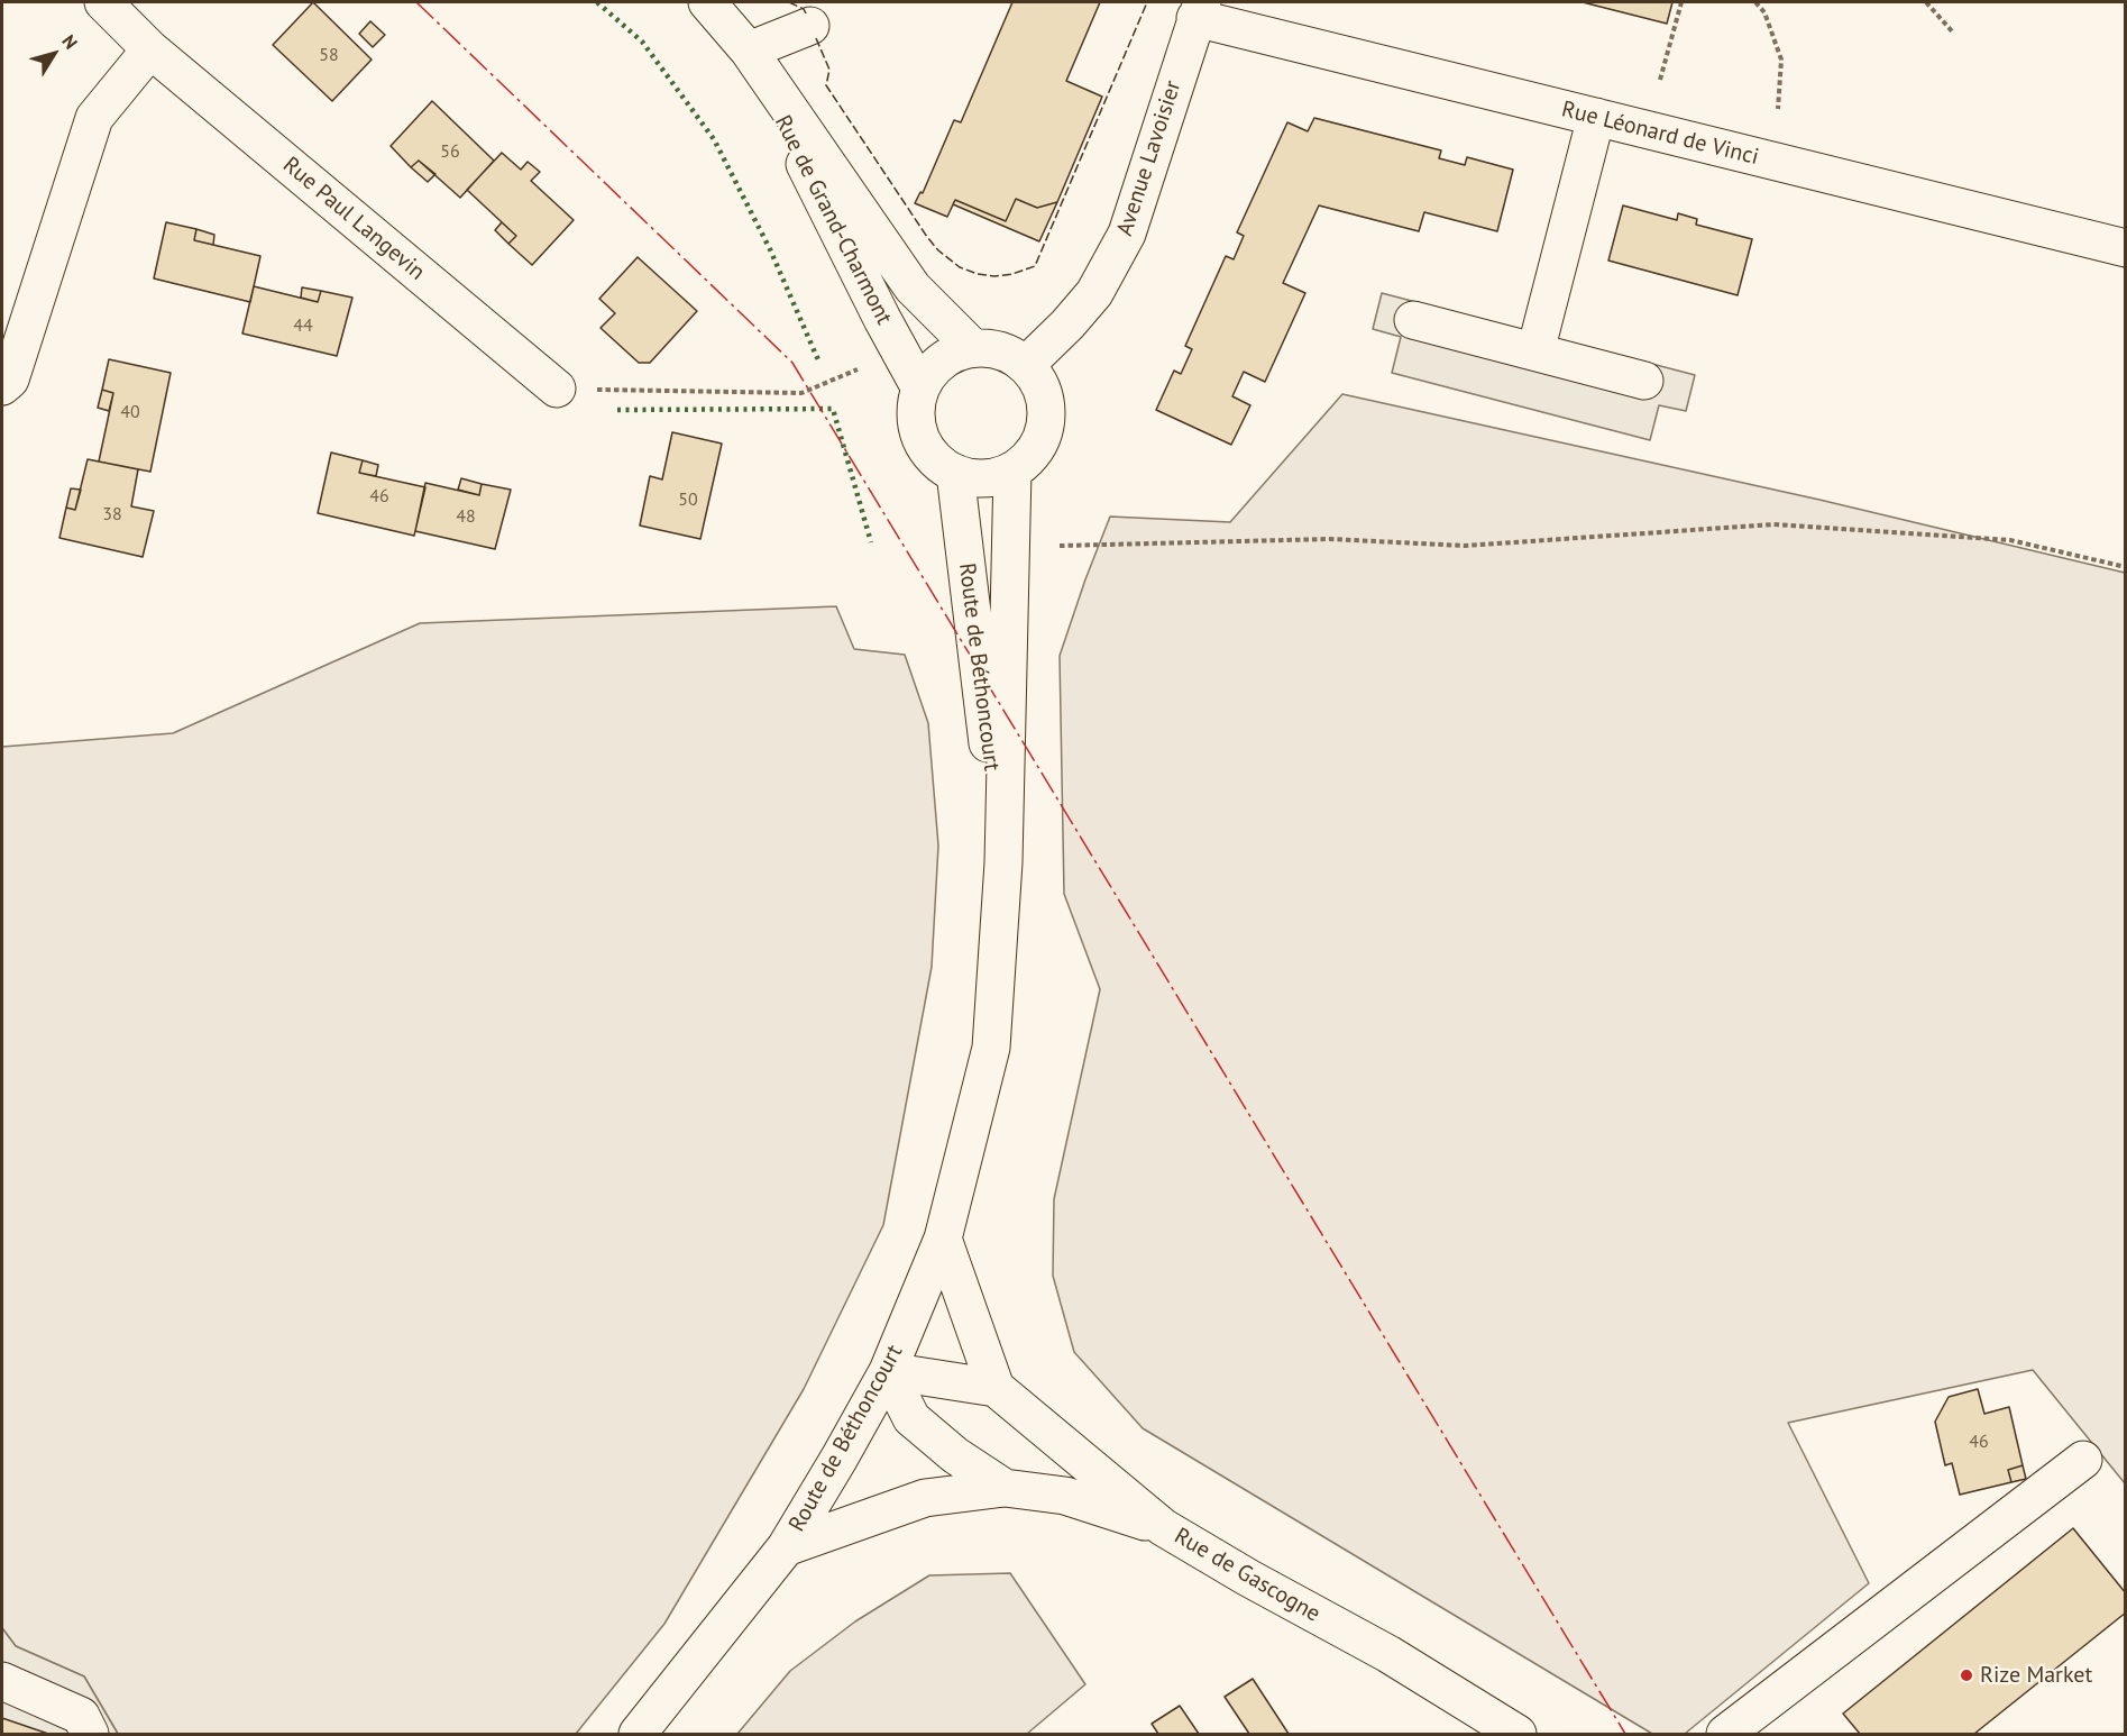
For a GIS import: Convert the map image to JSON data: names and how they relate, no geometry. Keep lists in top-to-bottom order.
{
  "streets": {
    "street": [
      "Rue Léonard de Vinci",
      "Avenue Lavoisier",
      "Rue Paul Langevin",
      "Rue de Grand-Charmont",
      "Route de Béthoncourt",
      "Rue de Gascogne"
    ]
  },
  "crossings": [
    ["Rue Léonard de Vinci", "Avenue Lavoisier"],
    ["Avenue Lavoisier", "Rue de Grand-Charmont"],
    ["Avenue Lavoisier", "Route de Béthoncourt"],
    ["Rue de Grand-Charmont", "Route de Béthoncourt"]
  ],
  "places": ["Rize Market"],
  "house_numbers": [
    "58",
    "56",
    "44",
    "40",
    "46",
    "50",
    "38",
    "48",
    "46"
  ],
  "north": "top right"
}
